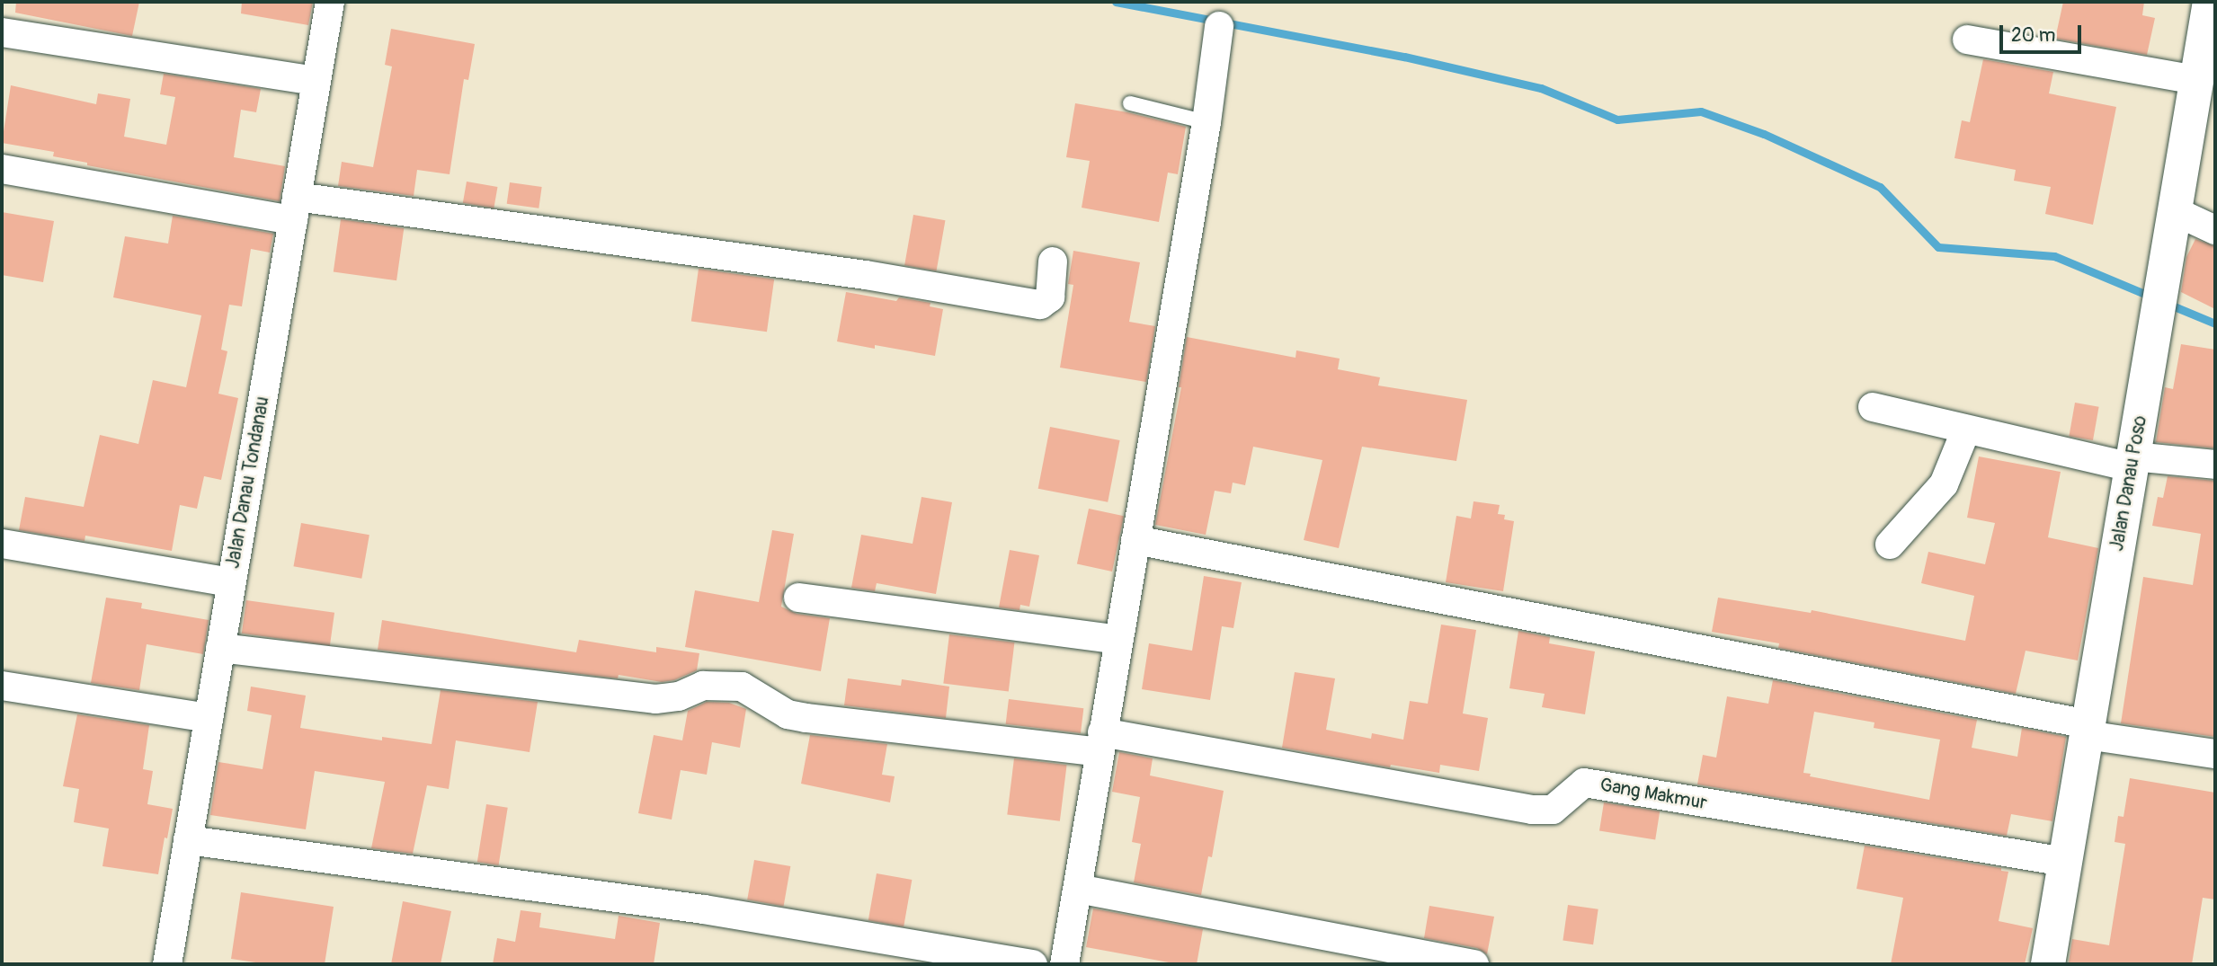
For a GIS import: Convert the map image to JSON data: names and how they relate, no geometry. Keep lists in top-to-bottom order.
{
  "streets": {
    "street": ["Jalan Danau Tondanau", "Jalan Danau Poso", "Gang Makmur"]
  },
  "crossings": [
    ["Jalan Danau Tondanau", "Gang Makmur"],
    ["Jalan Danau Poso", "Gang Makmur"]
  ],
  "scale_bar": "20 m"
}
